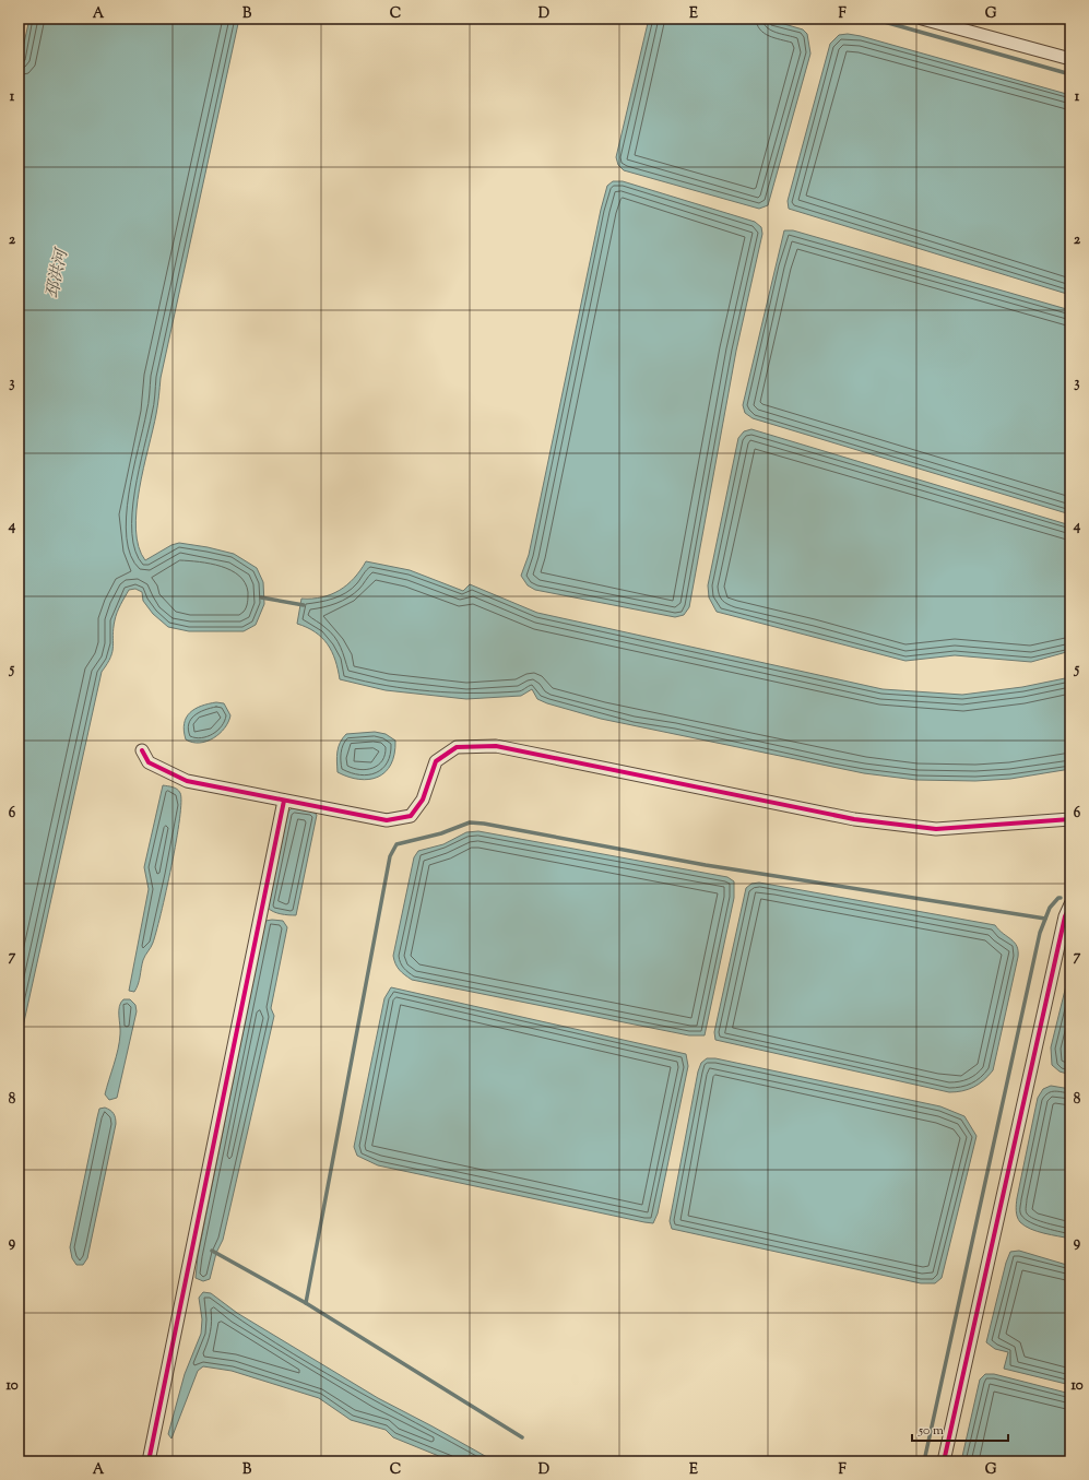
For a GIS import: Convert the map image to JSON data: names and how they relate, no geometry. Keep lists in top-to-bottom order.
{
  "water": ["邳洪河"],
  "scale_bar": "50 m",
  "grid": {
    "columns": [
      "A",
      "B",
      "C",
      "D",
      "E",
      "F",
      "G"
    ],
    "rows": [
      "1",
      "2",
      "3",
      "4",
      "5",
      "6",
      "7",
      "8",
      "9",
      "10"
    ]
  }
}
